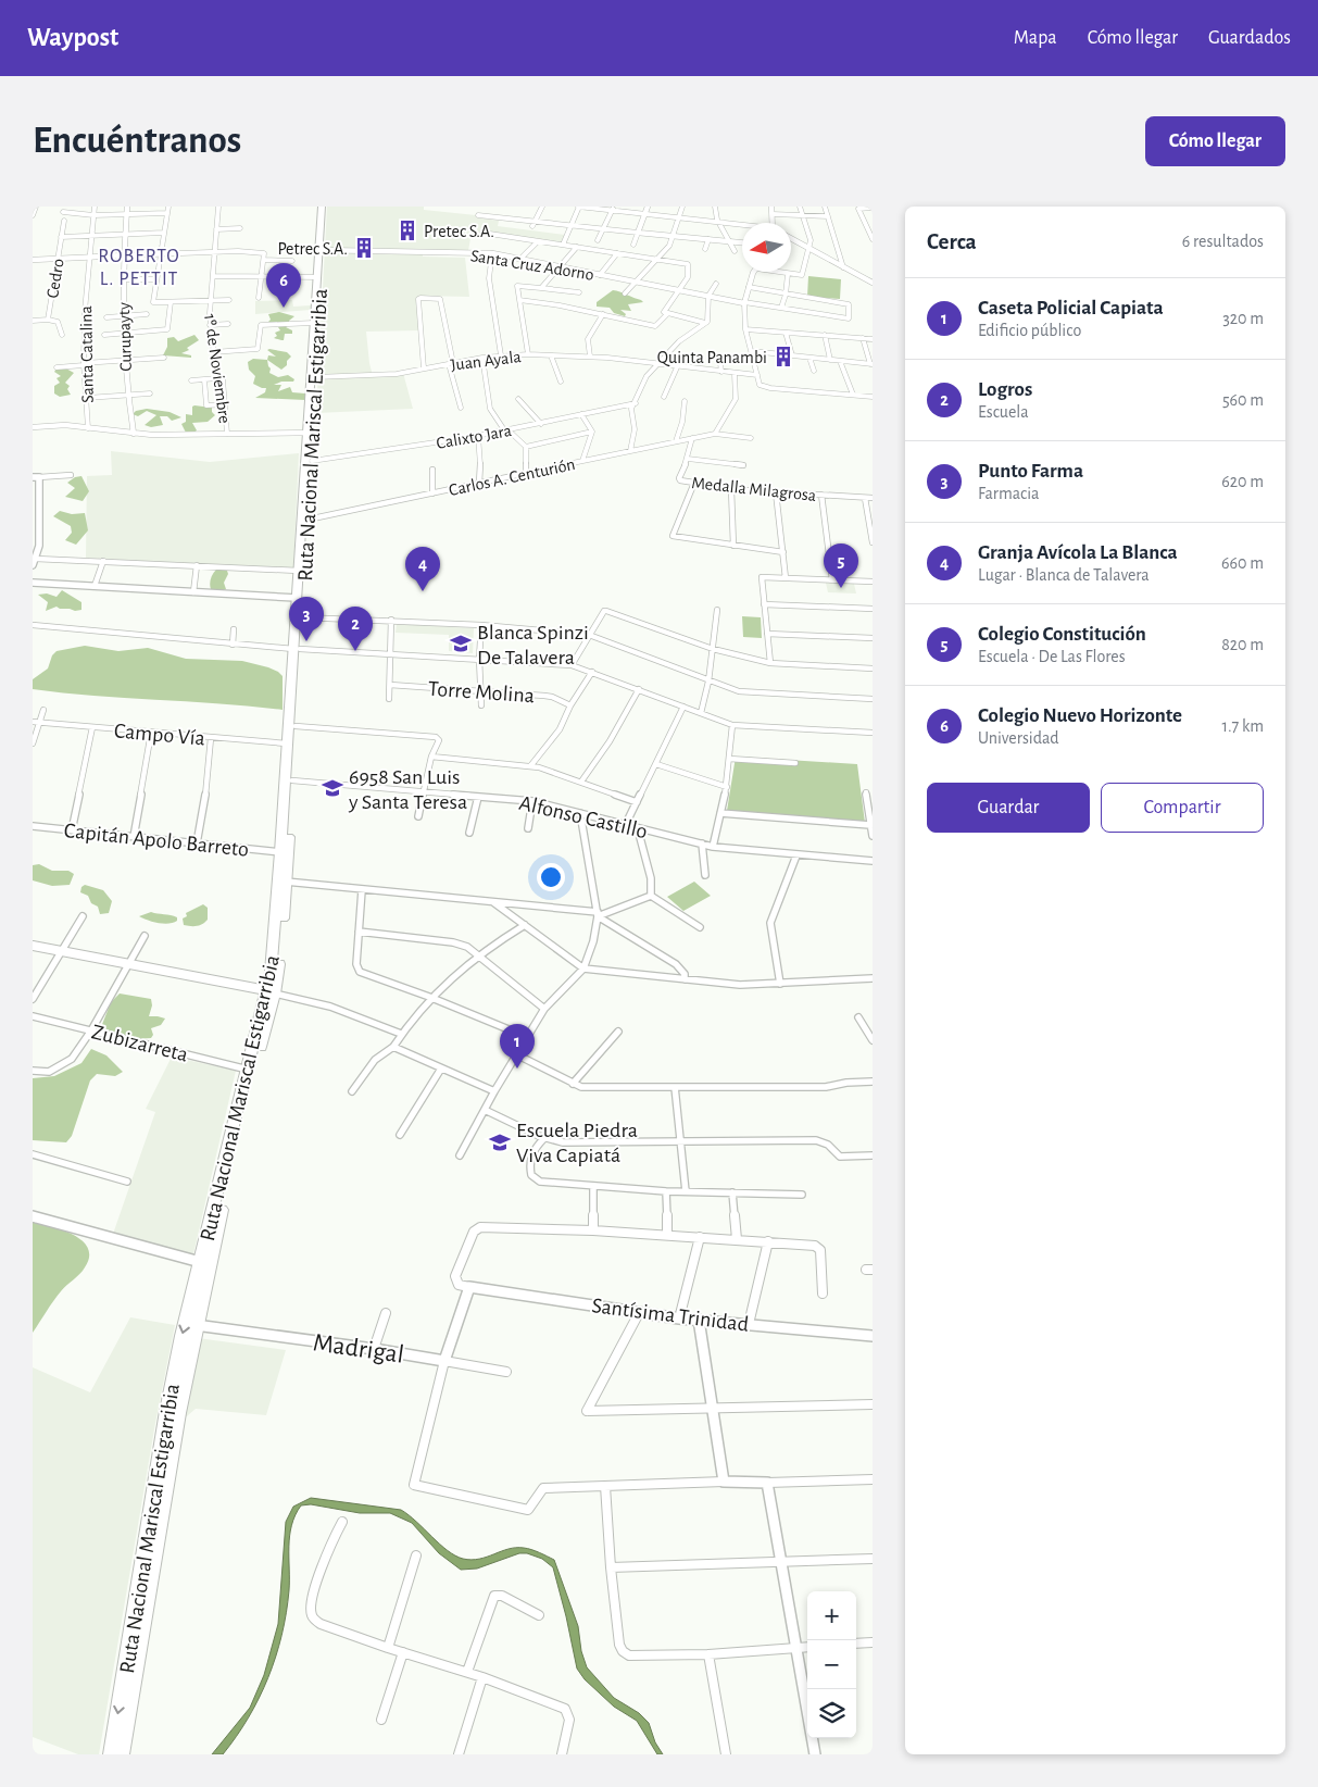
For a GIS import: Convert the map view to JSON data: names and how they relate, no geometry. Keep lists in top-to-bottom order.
{
  "streets": {
    "highway": ["Ruta Nacional Mariscal Estigarribia"],
    "street": [
      "Santa Cruz Adorno",
      "Cedro",
      "Curupayty",
      "Santa Catalina",
      "Juan Ayala",
      "1º de Noviembre",
      "Calixto Jara",
      "Carlos A. Centurión",
      "Medalla Milagrosa",
      "Torre Molina",
      "Campo Vía",
      "Alfonso Castillo",
      "Capitán Apolo Barreto",
      "Zubizarreta",
      "Santísima Trinidad",
      "Madrigal"
    ]
  },
  "crossings": [
    ["Santa Cruz Adorno", "Ruta Nacional Mariscal Estigarribia"],
    ["Juan Ayala", "Ruta Nacional Mariscal Estigarribia"],
    ["Ruta Nacional Mariscal Estigarribia", "Calixto Jara"],
    ["Ruta Nacional Mariscal Estigarribia", "Carlos A. Centurión"],
    ["Ruta Nacional Mariscal Estigarribia", "Campo Vía"],
    ["Ruta Nacional Mariscal Estigarribia", "Alfonso Castillo"],
    ["Ruta Nacional Mariscal Estigarribia", "Capitán Apolo Barreto"],
    ["Ruta Nacional Mariscal Estigarribia", "Zubizarreta"],
    ["Ruta Nacional Mariscal Estigarribia", "Madrigal"],
    ["Carlos A. Centurión", "Medalla Milagrosa"]
  ],
  "districts": ["ROBERTO L. PETTIT"],
  "places": {
    "building": ["Pretec S.A.", "Petrec S.A.", "Quinta Panambi"],
    "school or university": ["Blanca Spinzi De Talavera", "6958 San Luis y Santa Teresa", "Escuela Piedra Viva Capiatá"]
  },
  "north": "left",
  "page": {
    "header": "Waypost",
    "nav": ["Mapa", "Cómo llegar", "Guardados"],
    "buttons": [
      "Cómo llegar",
      ["Guardar", "Compartir"]
    ],
    "title": "Encuéntranos",
    "heading": ["Cerca", "6 resultados"],
    "pins": [
      "6",
      "5",
      "4",
      "3",
      "2",
      "1"
    ],
    "list": [
      {
        "mark": "1",
        "name": "Caseta Policial Capiata",
        "note": "Edificio público",
        "value": "320 m"
      },
      {
        "mark": "2",
        "name": "Logros",
        "note": "Escuela",
        "value": "560 m"
      },
      {
        "mark": "3",
        "name": "Punto Farma",
        "note": "Farmacia",
        "value": "620 m"
      },
      {
        "mark": "4",
        "name": "Granja Avícola La Blanca",
        "note": "Lugar · Blanca de Talavera",
        "value": "660 m"
      },
      {
        "mark": "5",
        "name": "Colegio Constitución",
        "note": "Escuela · De Las Flores",
        "value": "820 m"
      },
      {
        "mark": "6",
        "name": "Colegio Nuevo Horizonte",
        "note": "Universidad",
        "value": "1.7 km"
      }
    ],
    "map_buttons": ["+", "−"]
  }
}
